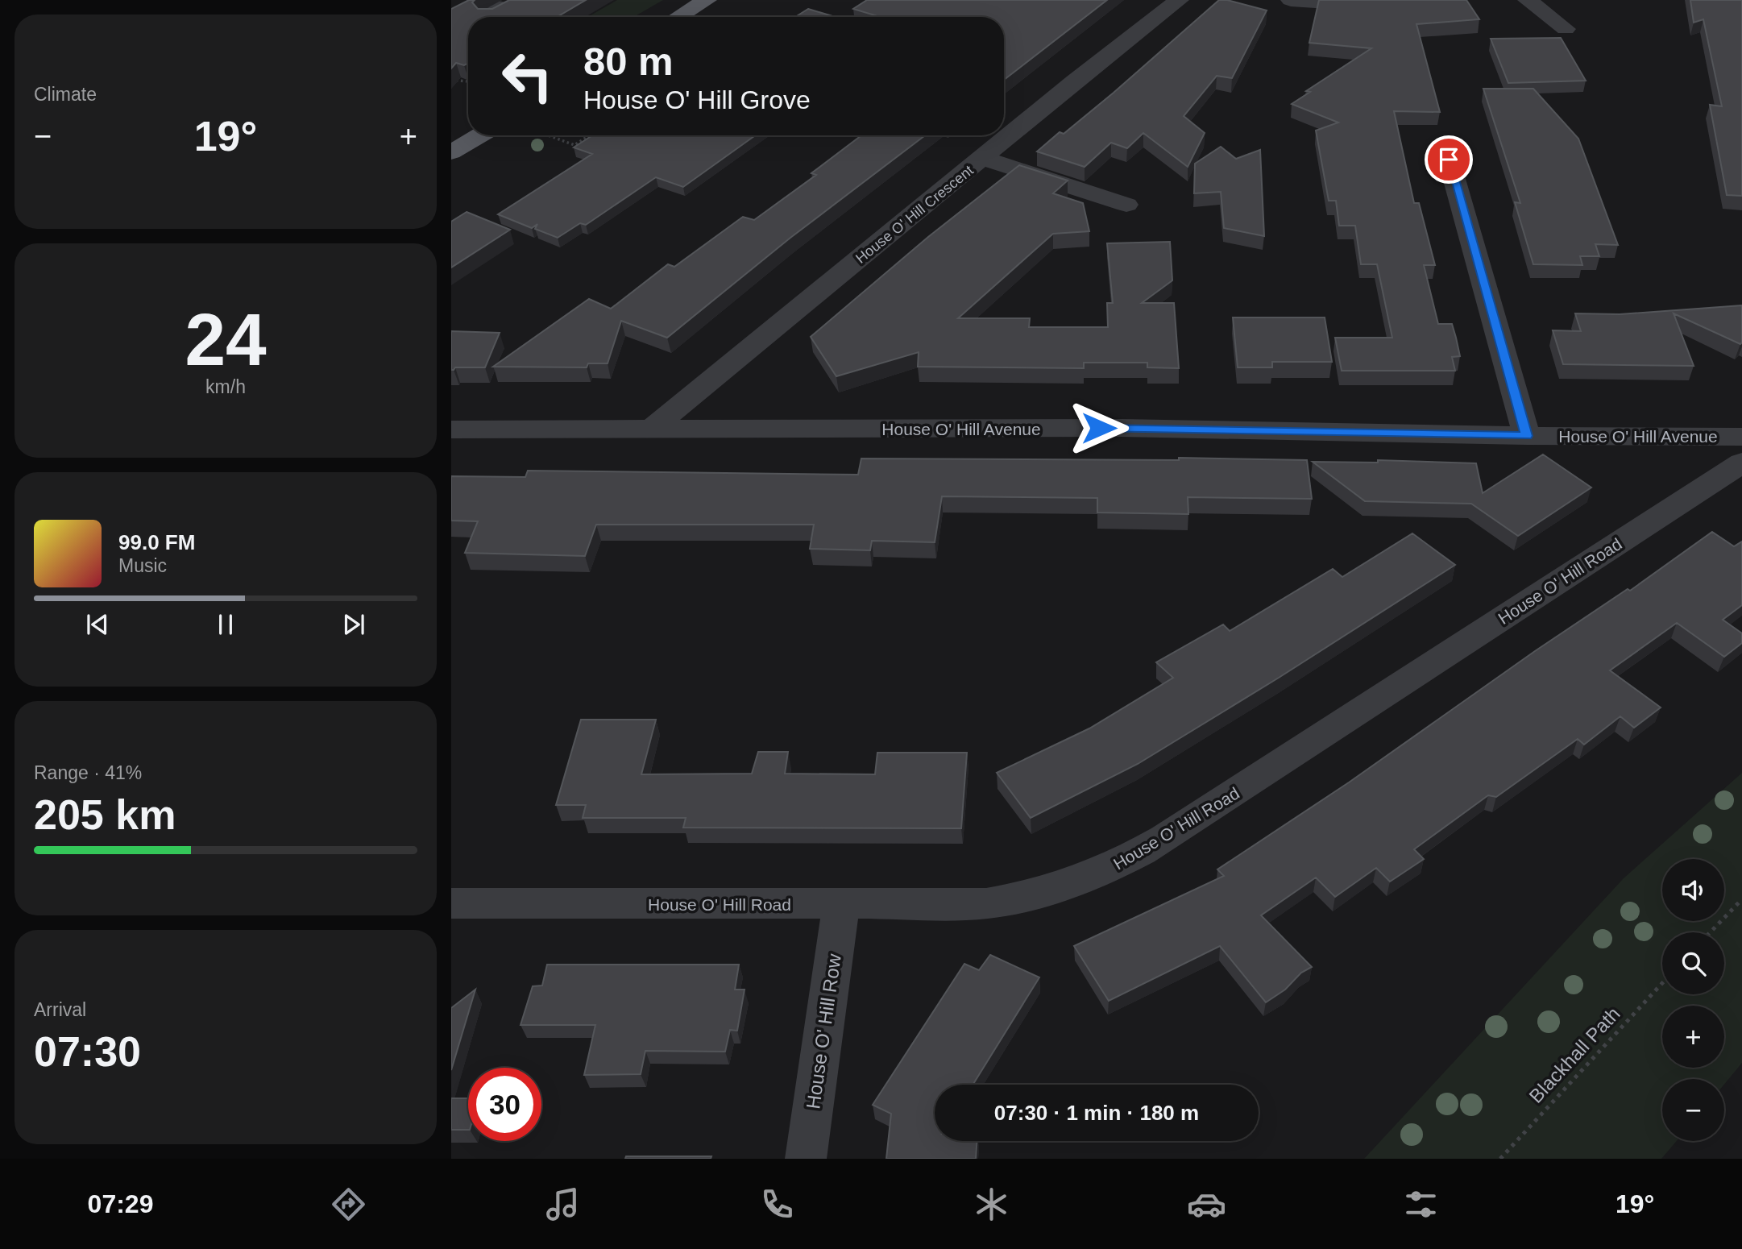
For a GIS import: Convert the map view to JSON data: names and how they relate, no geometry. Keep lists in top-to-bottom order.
{
  "streets": {
    "street": [
      "House O' Hill Crescent",
      "House O' Hill Avenue",
      "House O' Hill Road",
      "House O' Hill Row"
    ],
    "path": ["Blackhall Path"]
  },
  "crossings": [
    ["House O' Hill Crescent", "House O' Hill Avenue"],
    ["House O' Hill Road", "House O' Hill Row"]
  ],
  "page": {
    "tile": [
      "Climate",
      ["24", "km/h"],
      ["Range · 41%", "205 km"],
      ["Arrival", "07:30"]
    ],
    "turn": ["80 m", "House O' Hill Grove"],
    "heat": ["−", "19°", "+"],
    "song": ["99.0 FM", "Music"],
    "map_buttons": ["+", "−"],
    "limit": "30",
    "trip": "07:30 · 1 min · 180 m",
    "tabs": ["07:29", "19°"]
  }
}
